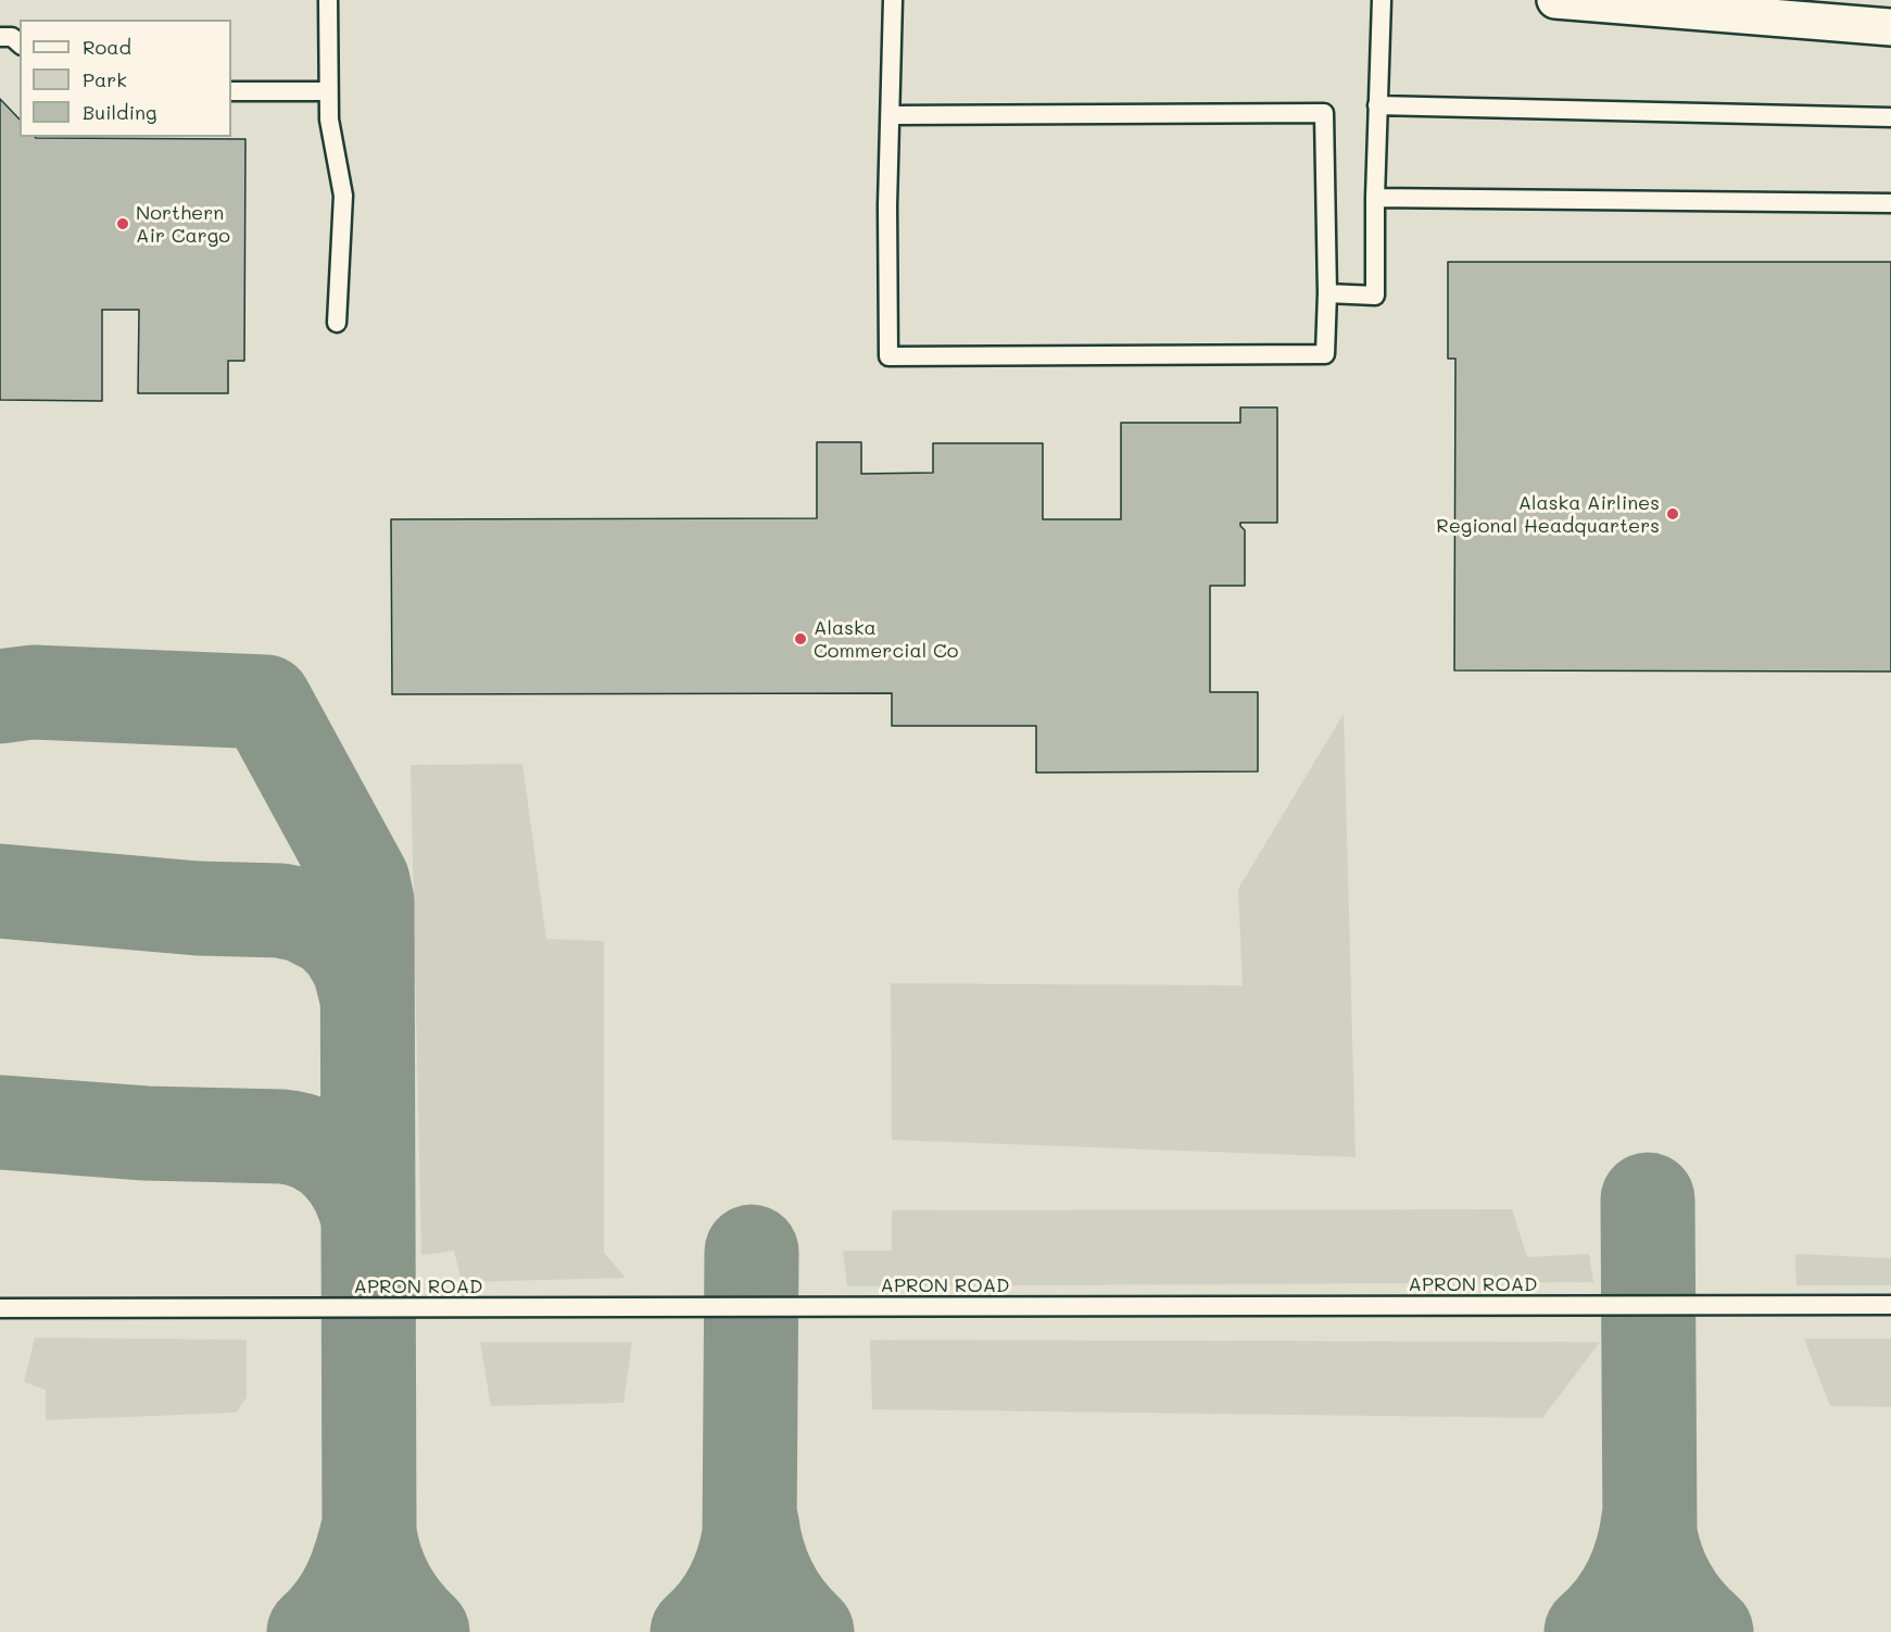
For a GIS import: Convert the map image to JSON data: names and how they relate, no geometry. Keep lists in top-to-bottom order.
{
  "streets": {
    "lane": ["APRON ROAD"]
  },
  "places": ["Northern Air Cargo", "Alaska Airlines Regional Headquarters", "Alaska Commercial Co"],
  "legend": ["Road", "Park", "Building"]
}
